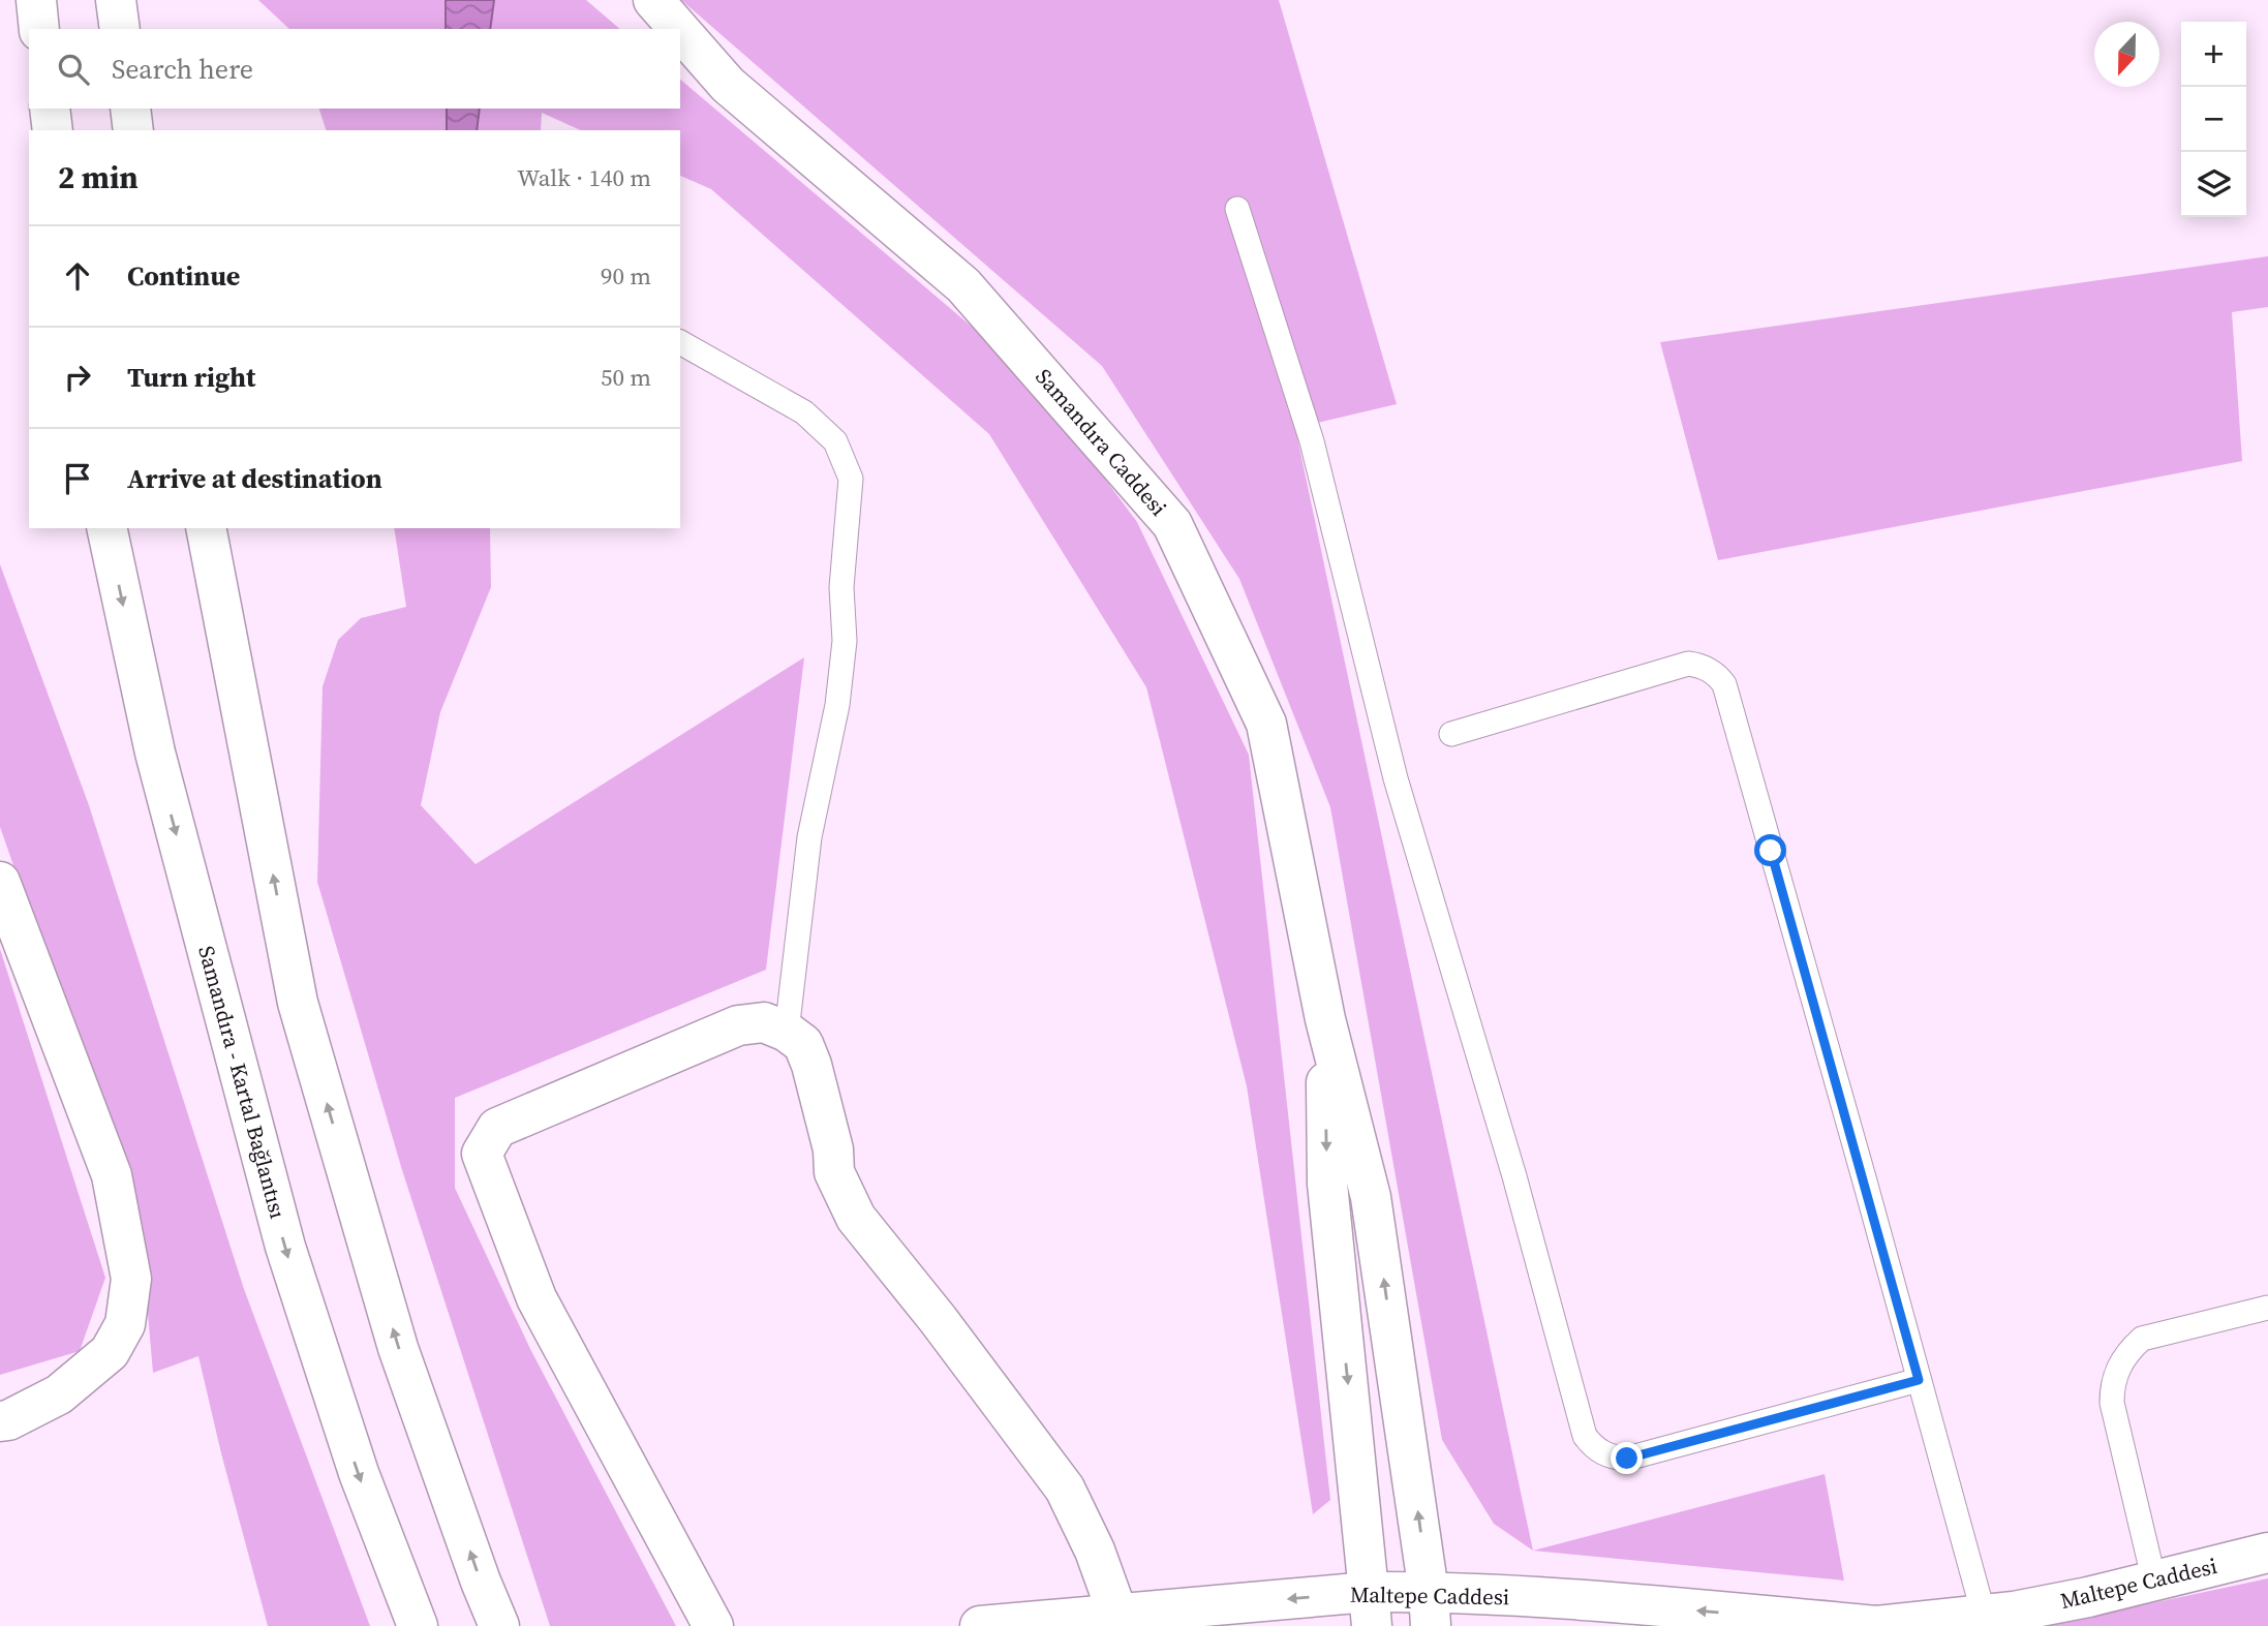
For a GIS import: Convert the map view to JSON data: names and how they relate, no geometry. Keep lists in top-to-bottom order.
{
  "streets": {
    "main road": ["Samandıra Caddesi", "Samandıra - Kartal Bağlantısı", "Maltepe Caddesi"]
  },
  "one_way": ["Maltepe Caddesi"],
  "north": "bottom",
  "page": {
    "map_buttons": ["+", "−"],
    "search": "Search here",
    "heading": ["2 min", "Walk · 140 m"],
    "list": [
      ["Continue", "90 m"],
      ["Turn right", "50 m"],
      "Arrive at destination"
    ]
  }
}
